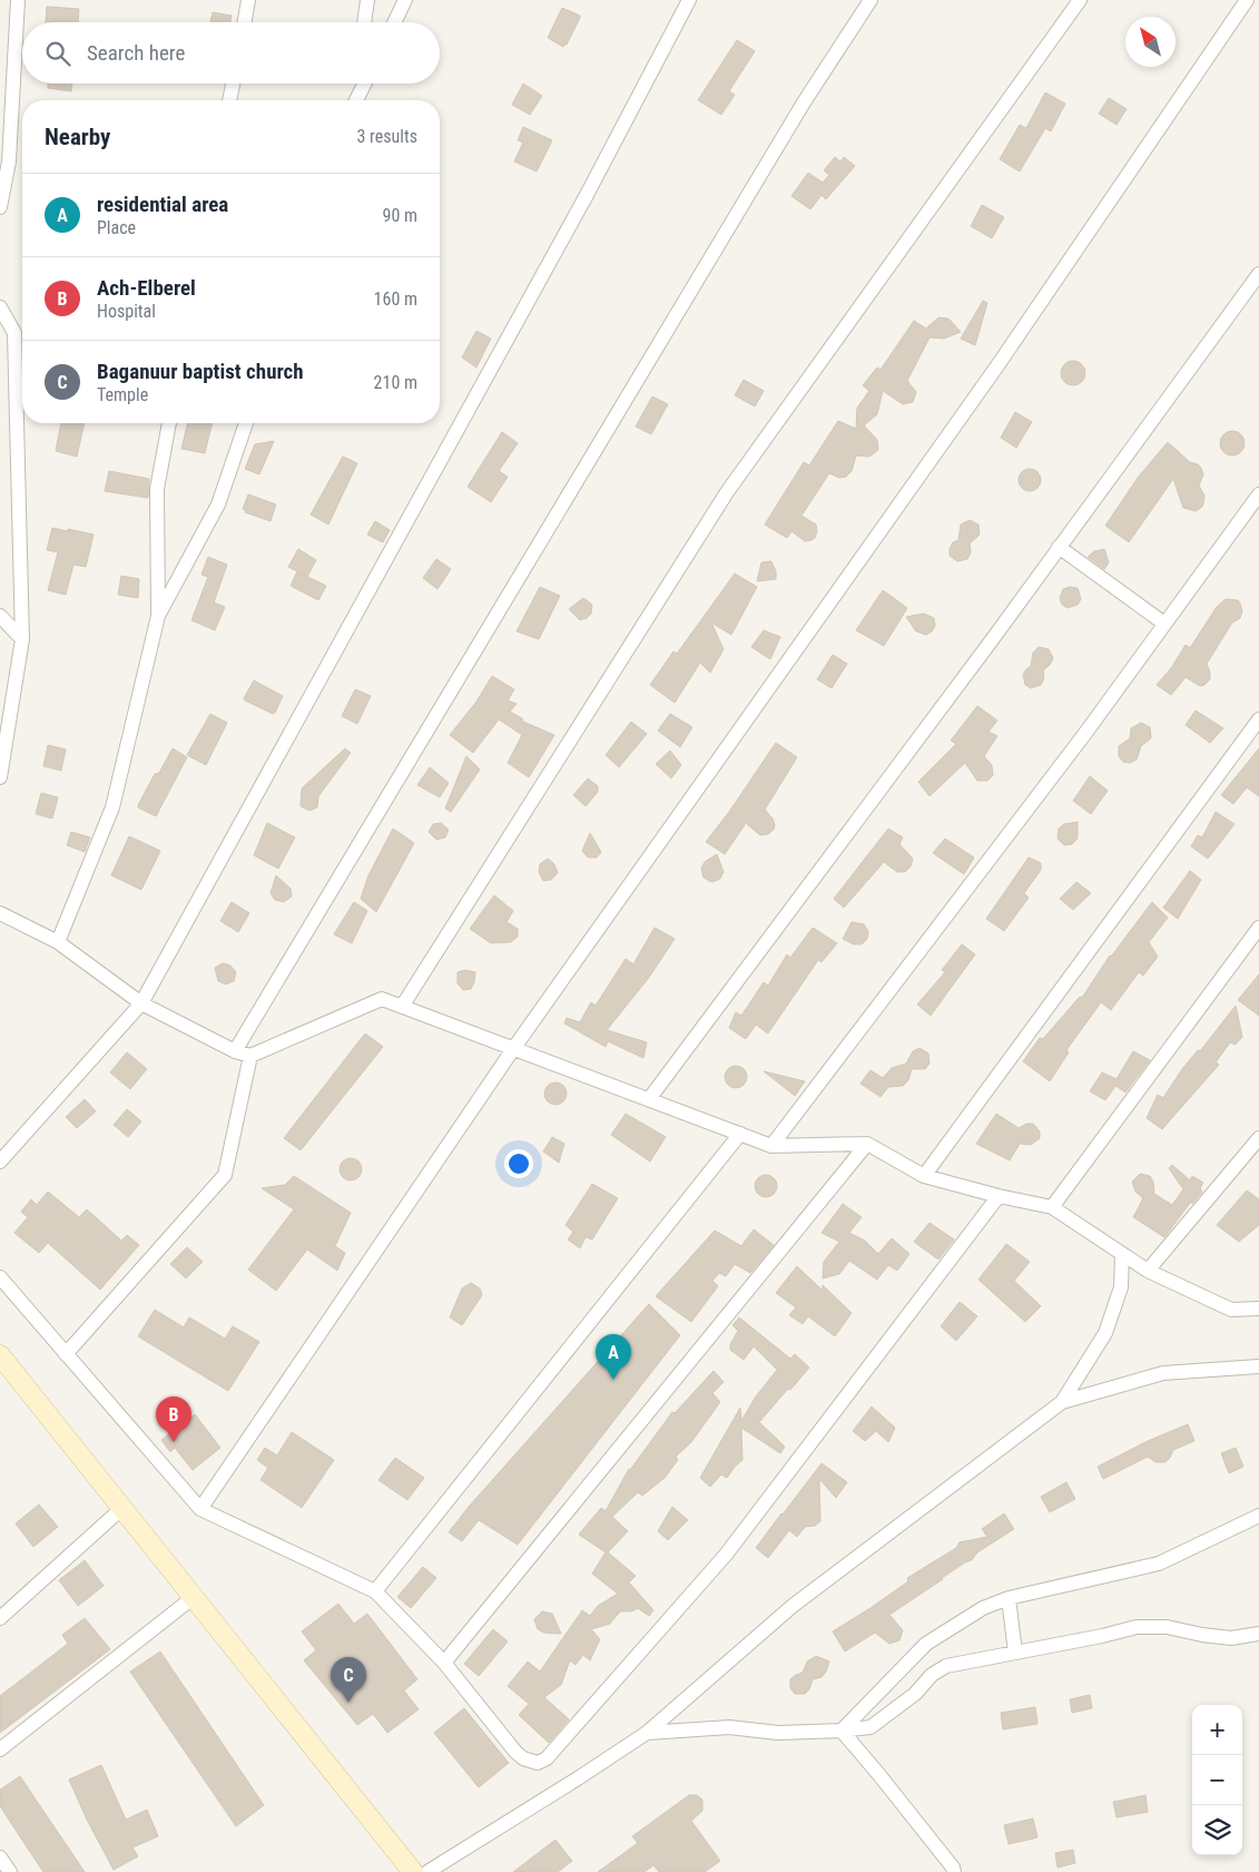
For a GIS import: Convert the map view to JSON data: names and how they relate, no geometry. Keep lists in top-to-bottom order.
{
  "north": "top left",
  "page": {
    "search": "Search here",
    "heading": ["Nearby", "3 results"],
    "list": [
      {
        "mark": "A",
        "name": "residential area",
        "note": "Place",
        "value": "90 m"
      },
      {
        "mark": "B",
        "name": "Ach-Elberel",
        "note": "Hospital",
        "value": "160 m"
      },
      {
        "mark": "C",
        "name": "Baganuur baptist church",
        "note": "Temple",
        "value": "210 m"
      }
    ],
    "pins": ["A", "B", "C"],
    "map_buttons": ["+", "−"]
  }
}
